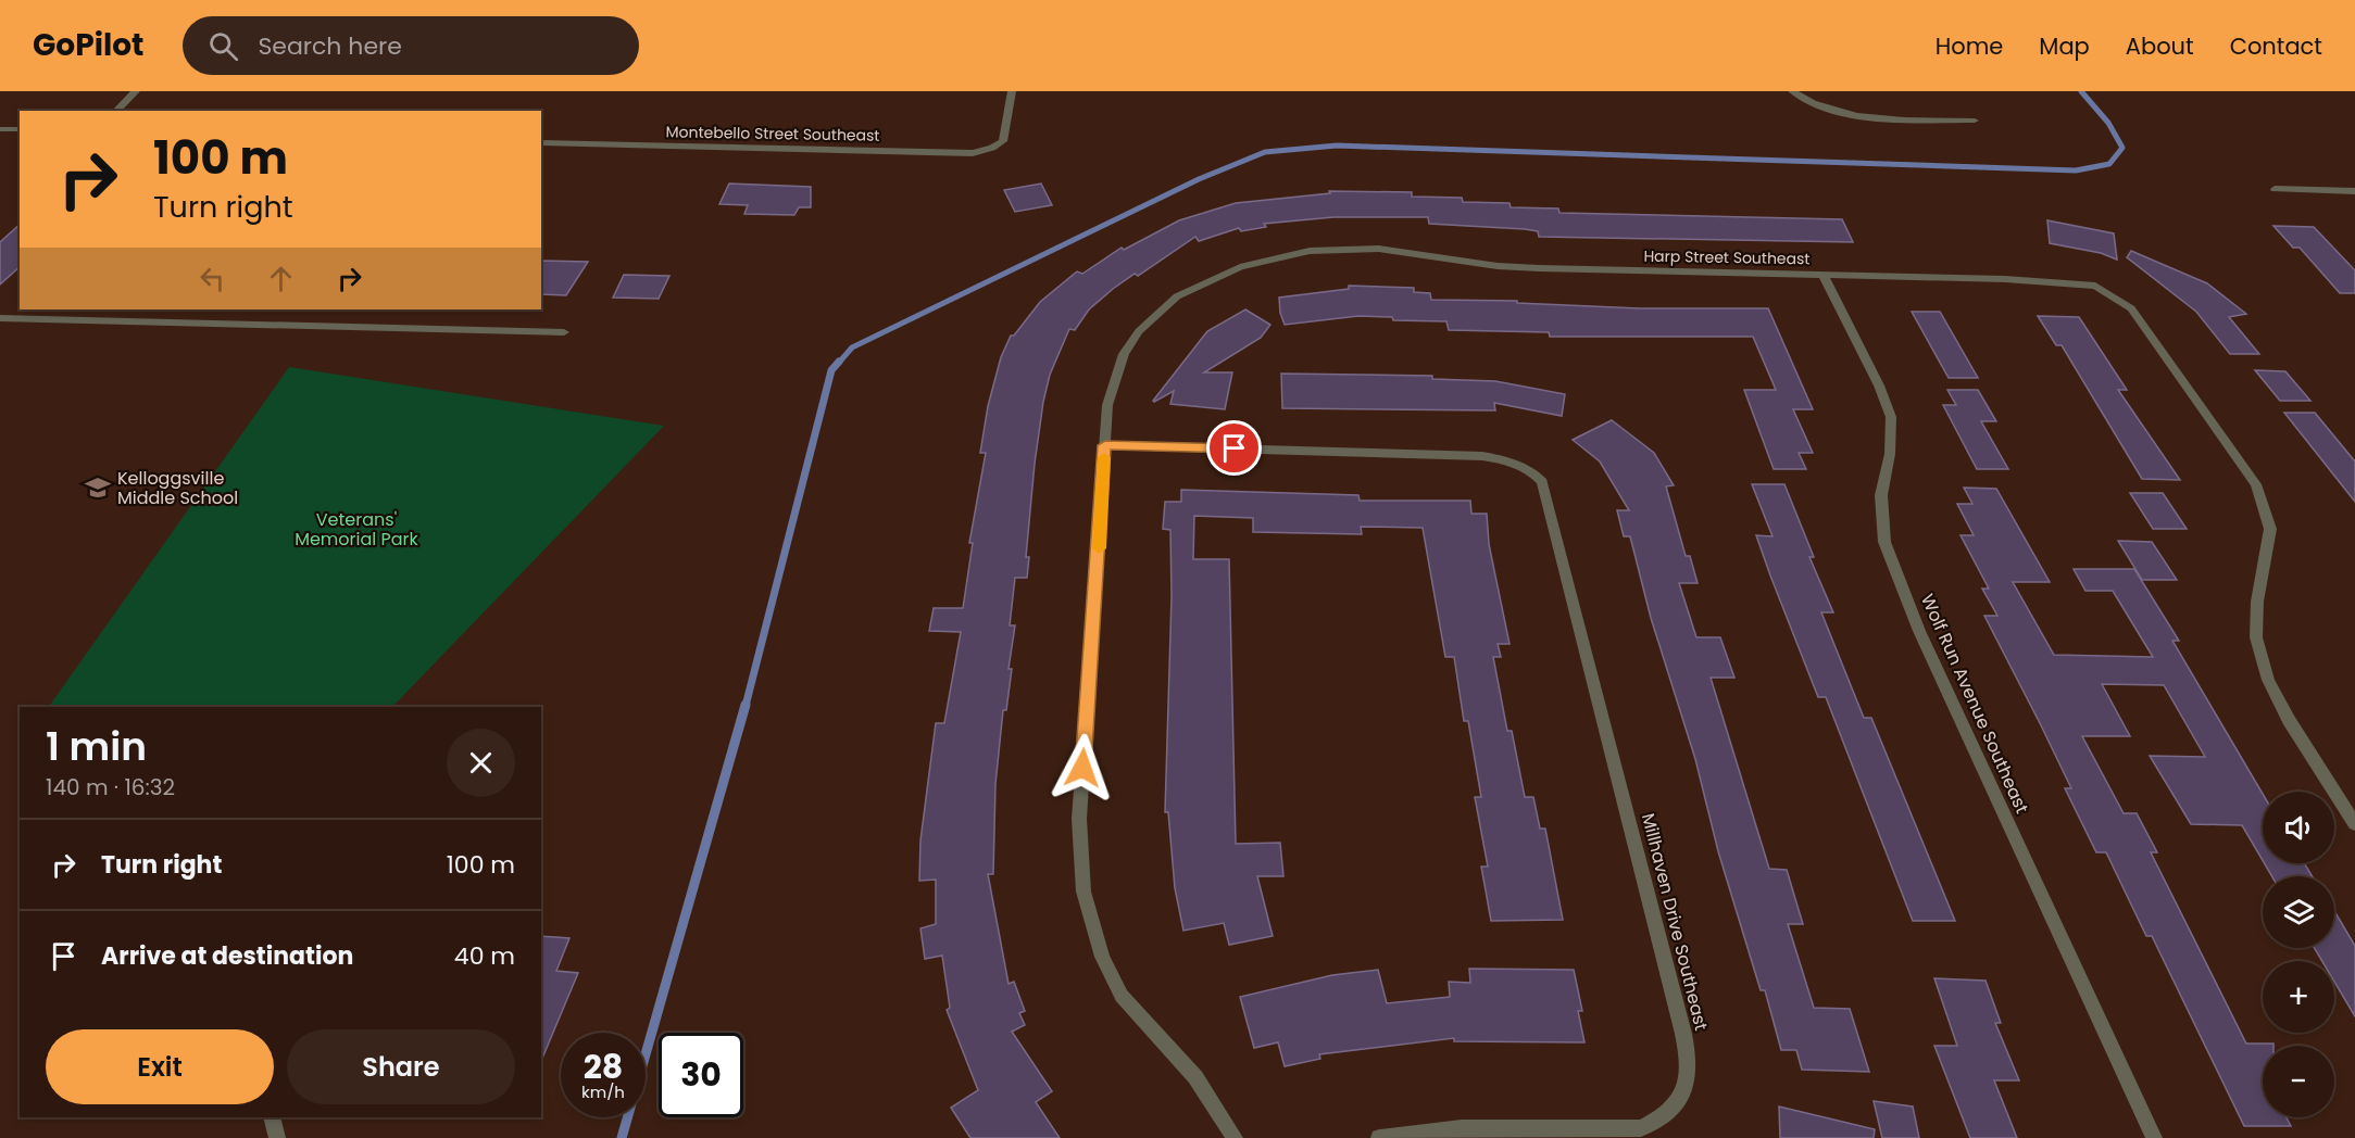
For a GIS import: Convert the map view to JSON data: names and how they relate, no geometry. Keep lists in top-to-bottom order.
{
  "streets": {
    "street": [
      "Montebello Street Southeast",
      "Harp Street Southeast",
      "Wolf Run Avenue Southeast",
      "Millhaven Drive Southeast"
    ]
  },
  "crossings": [
    ["Harp Street Southeast", "Wolf Run Avenue Southeast"],
    ["Harp Street Southeast", "Millhaven Drive Southeast"]
  ],
  "parks": ["Veterans' Memorial Park"],
  "places": {
    "school or university": ["Kelloggsville Middle School"]
  },
  "page": {
    "header": "GoPilot",
    "search": "Search here",
    "nav": [
      "Home",
      "Map",
      "About",
      "Contact"
    ],
    "turn": ["100 m", "Turn right"],
    "heading": ["1 min", "140 m · 16:32"],
    "map_buttons": ["+", "−"],
    "list": [
      {
        "name": "Turn right",
        "value": "100 m"
      },
      {
        "name": "Arrive at destination",
        "value": "40 m"
      }
    ],
    "buttons": ["Exit", "Share"],
    "speed": "28 km/h",
    "limit": "30"
  }
}
